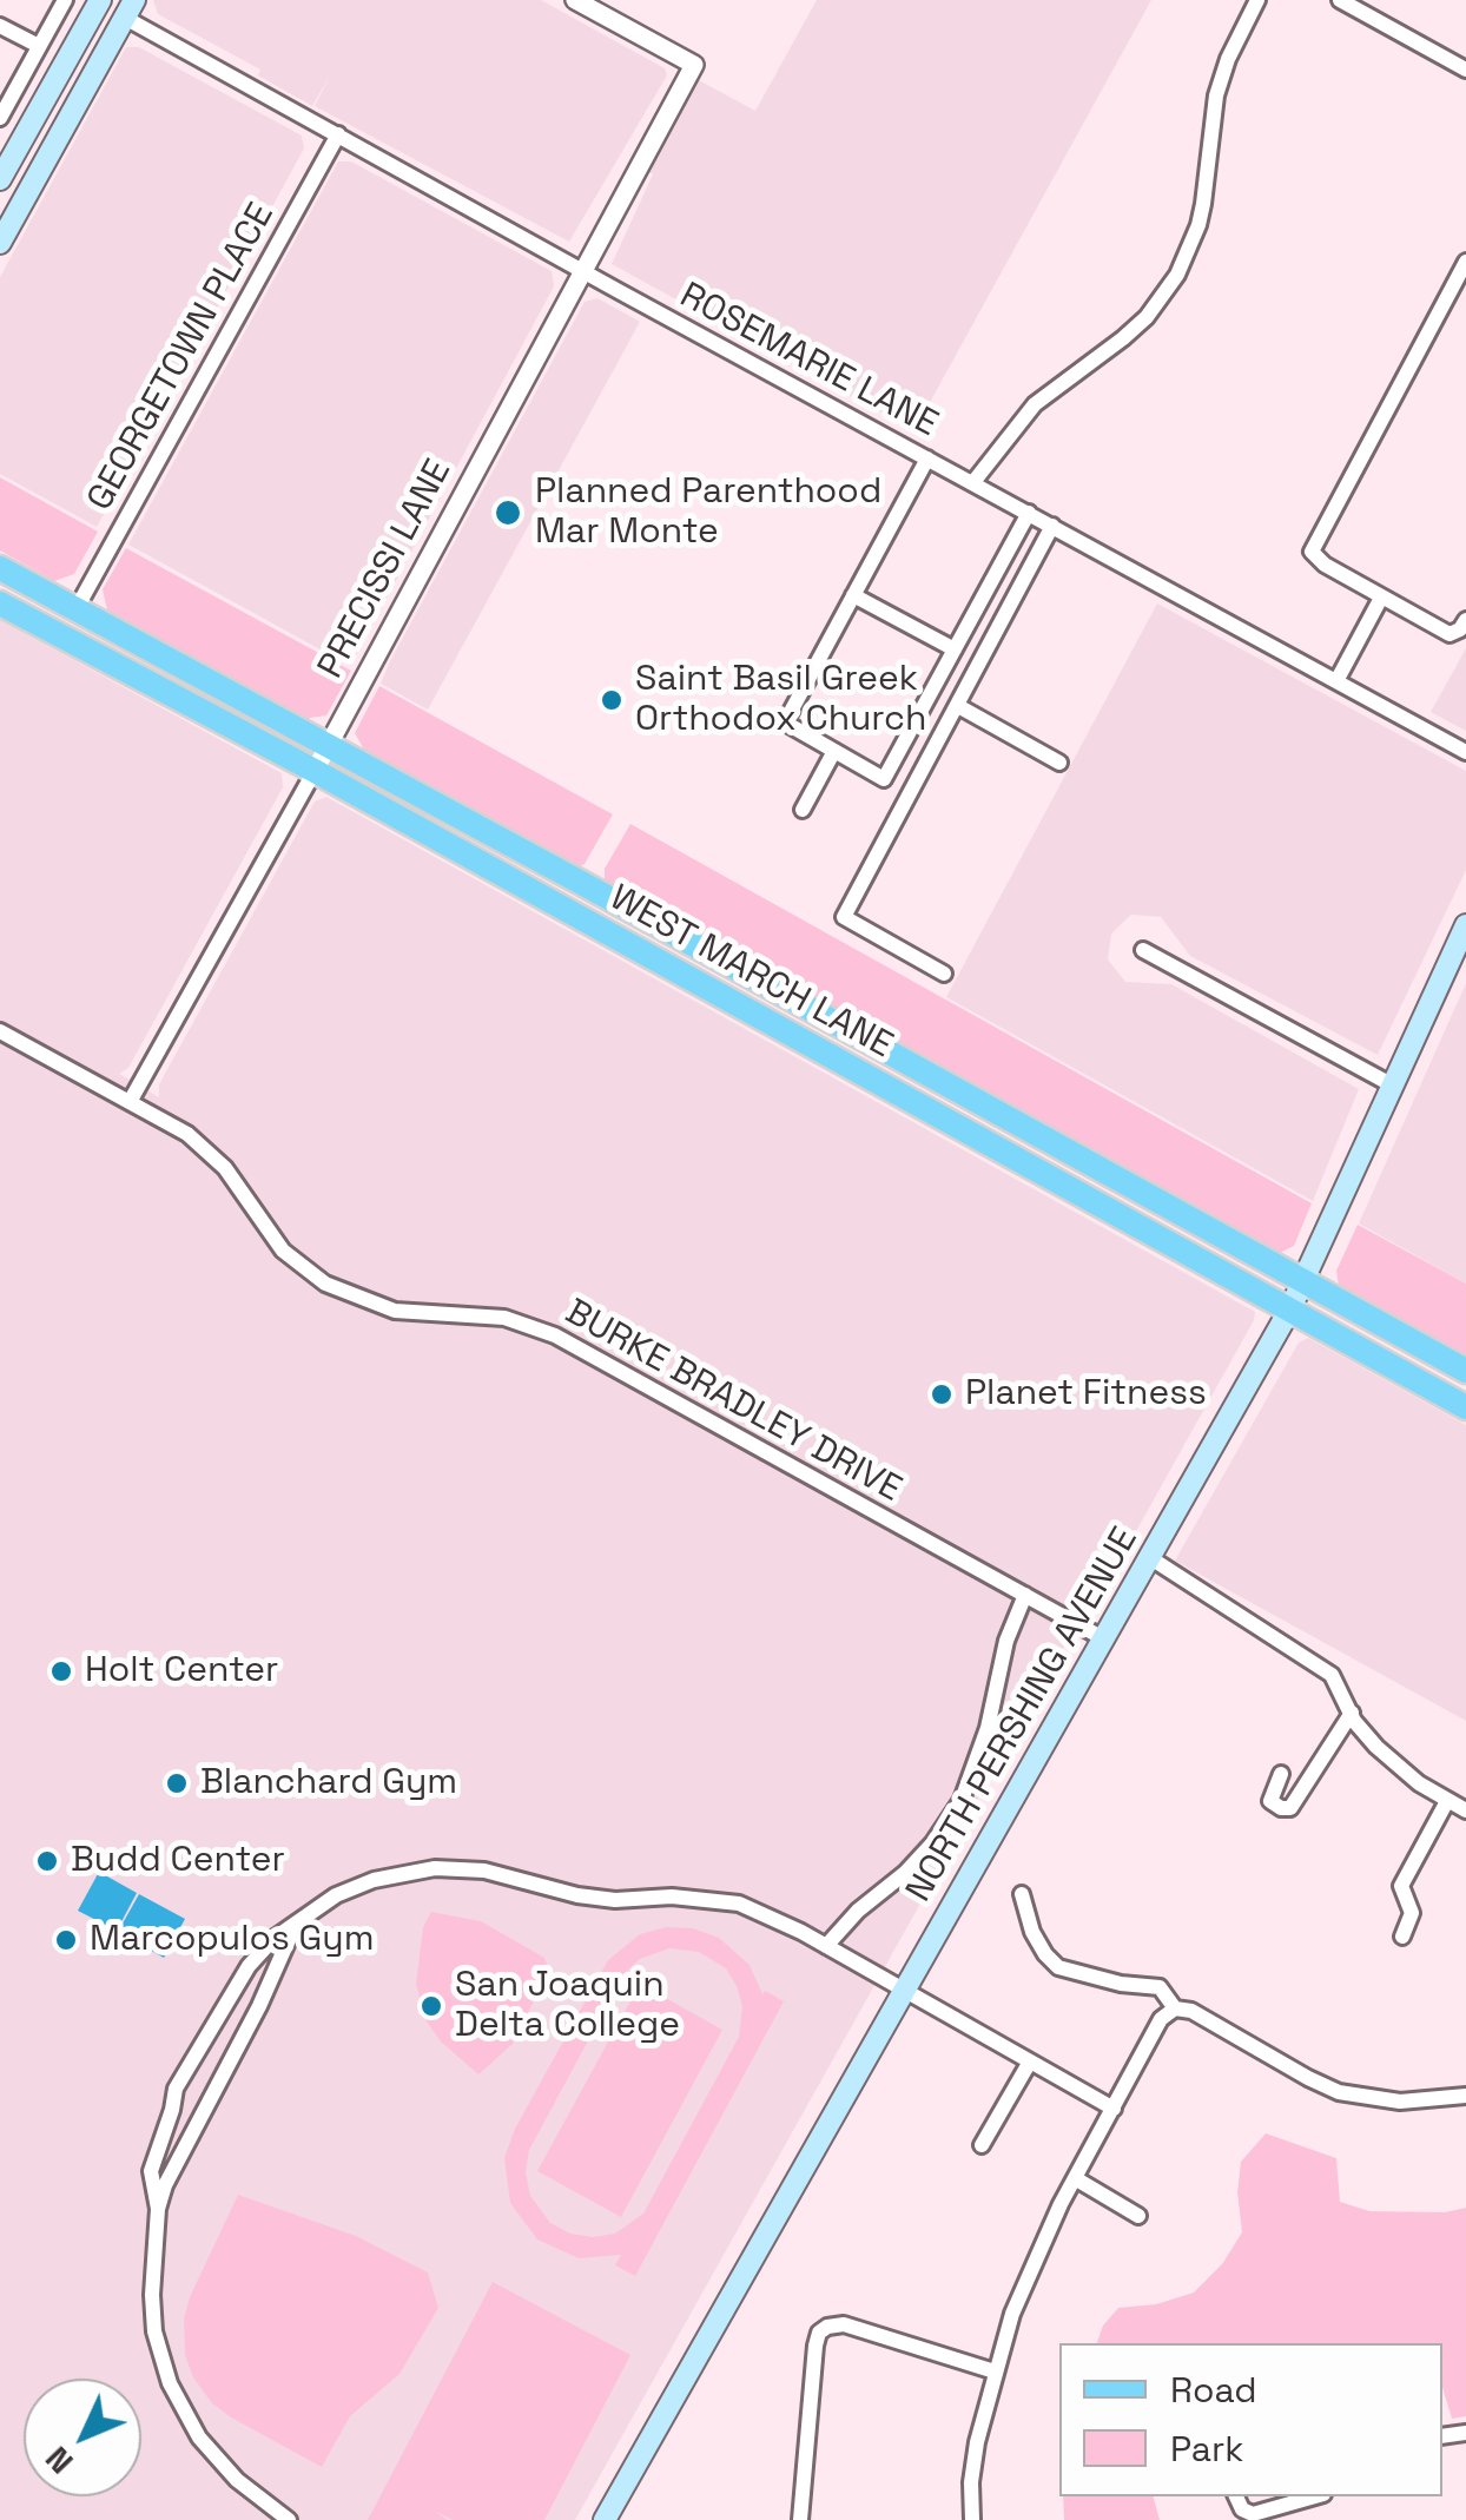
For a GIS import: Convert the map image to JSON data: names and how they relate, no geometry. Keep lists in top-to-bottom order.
{
  "streets": {
    "main road": ["WEST MARCH LANE", "NORTH PERSHING AVENUE"],
    "street": [
      "GEORGETOWN PLACE",
      "ROSEMARIE LANE",
      "PRECISSI LANE",
      "BURKE BRADLEY DRIVE"
    ]
  },
  "crossings": [
    ["GEORGETOWN PLACE", "ROSEMARIE LANE"],
    ["GEORGETOWN PLACE", "WEST MARCH LANE"],
    ["ROSEMARIE LANE", "PRECISSI LANE"],
    ["PRECISSI LANE", "WEST MARCH LANE"],
    ["PRECISSI LANE", "BURKE BRADLEY DRIVE"],
    ["WEST MARCH LANE", "NORTH PERSHING AVENUE"],
    ["BURKE BRADLEY DRIVE", "NORTH PERSHING AVENUE"]
  ],
  "places": [
    "Planned Parenthood Mar Monte",
    "Saint Basil Greek Orthodox Church",
    "Planet Fitness",
    "Holt Center",
    "Blanchard Gym",
    "Budd Center",
    "Marcopulos Gym",
    "San Joaquin Delta College"
  ],
  "legend": ["Road", "Park"],
  "north": "bottom left"
}
